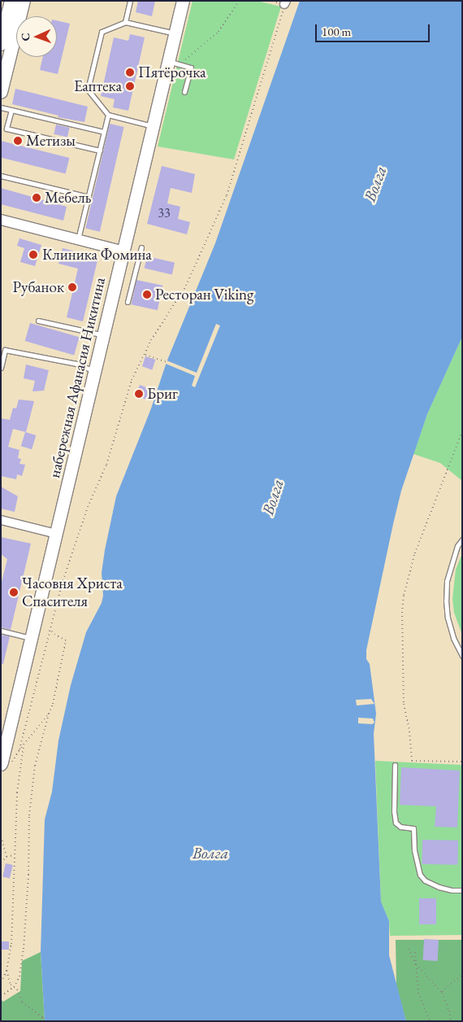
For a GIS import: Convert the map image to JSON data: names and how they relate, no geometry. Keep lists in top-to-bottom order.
{
  "streets": {
    "main road": ["набережная Афанасия Никитина"]
  },
  "water": ["Волга"],
  "places": [
    "Пятёрочка",
    "Еаптека",
    "Метизы",
    "Мебель",
    "Клиника Фомина",
    "Рубанок",
    "Ресторан Viking",
    "Бриг",
    "Часовня Христа Спасителя"
  ],
  "house_numbers": ["33"],
  "scale_bar": "100 m",
  "north": "left"
}
